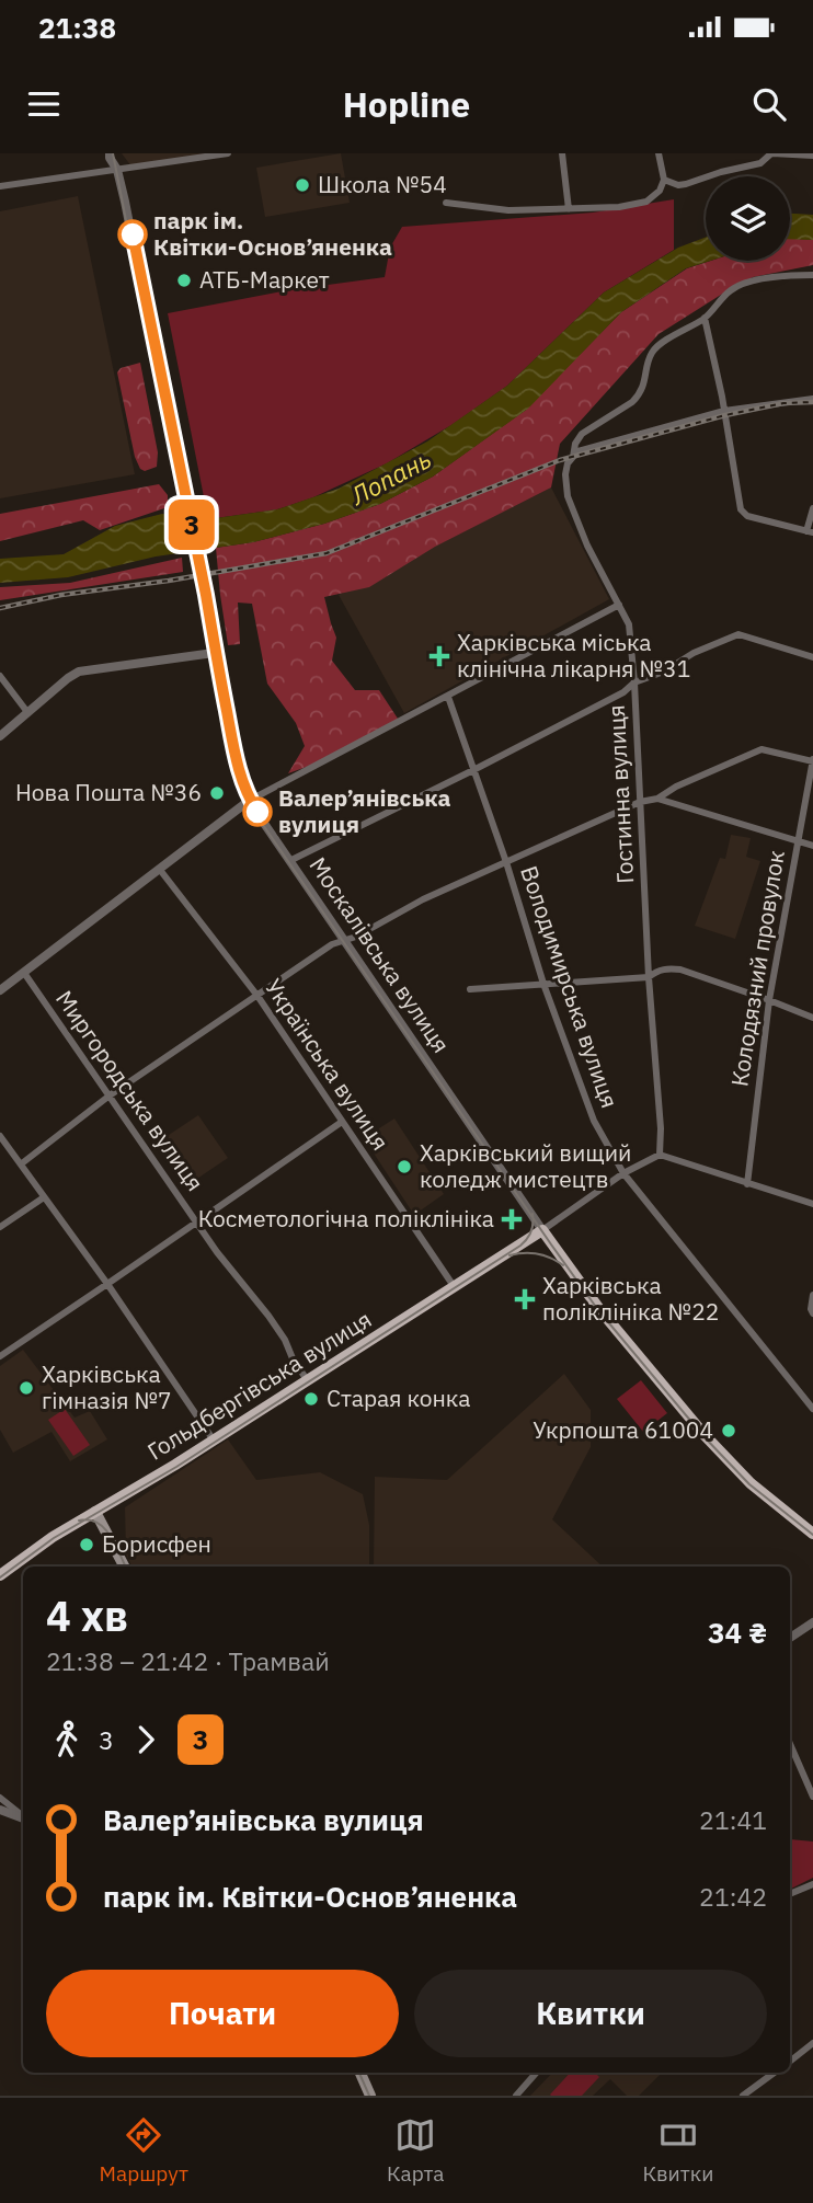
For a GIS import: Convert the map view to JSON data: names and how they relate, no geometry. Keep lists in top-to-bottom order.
{
  "streets": {
    "main road": ["Москалівська вулиця", "Гольдбергівська вулиця"],
    "street": [
      "Гостинна вулиця",
      "Колодязний провулок",
      "Володимирська вулиця",
      "Українська вулиця",
      "Миргородська вулиця"
    ]
  },
  "crossings": [
    ["Москалівська вулиця", "Гольдбергівська вулиця"],
    ["Українська вулиця", "Гольдбергівська вулиця"],
    ["Миргородська вулиця", "Гольдбергівська вулиця"]
  ],
  "water": ["Лопань"],
  "places": {
    "other": [
      "Школа №54",
      "парк ім. Квітки-Основ’яненка",
      "АТБ-Маркет",
      "Нова Пошта №36",
      "Валер’янівська вулиця",
      "Харківський вищий коледж мистецтв",
      "Харківська гімназія №7",
      "Старая конка",
      "Укрпошта 61004",
      "Борисфен"
    ],
    "health": ["Харківська міська клінічна лікарня №31", "Косметологічна поліклініка", "Харківська поліклініка №22"]
  },
  "lines": ["tram line 3"],
  "page": {
    "status": "21:38",
    "header": "Hopline",
    "on_map": "3",
    "heading": ["4 хв", "21:38 – 21:42 · Трамвай", "34 ₴"],
    "legs": ["3", "3"],
    "list": [
      {
        "name": "Валер’янівська вулиця",
        "value": "21:41"
      },
      {
        "name": "парк ім. Квітки-Основ’яненка",
        "value": "21:42"
      }
    ],
    "buttons": ["Почати", "Квитки"],
    "tabs": ["Маршрут", "Карта", "Квитки"]
  }
}
